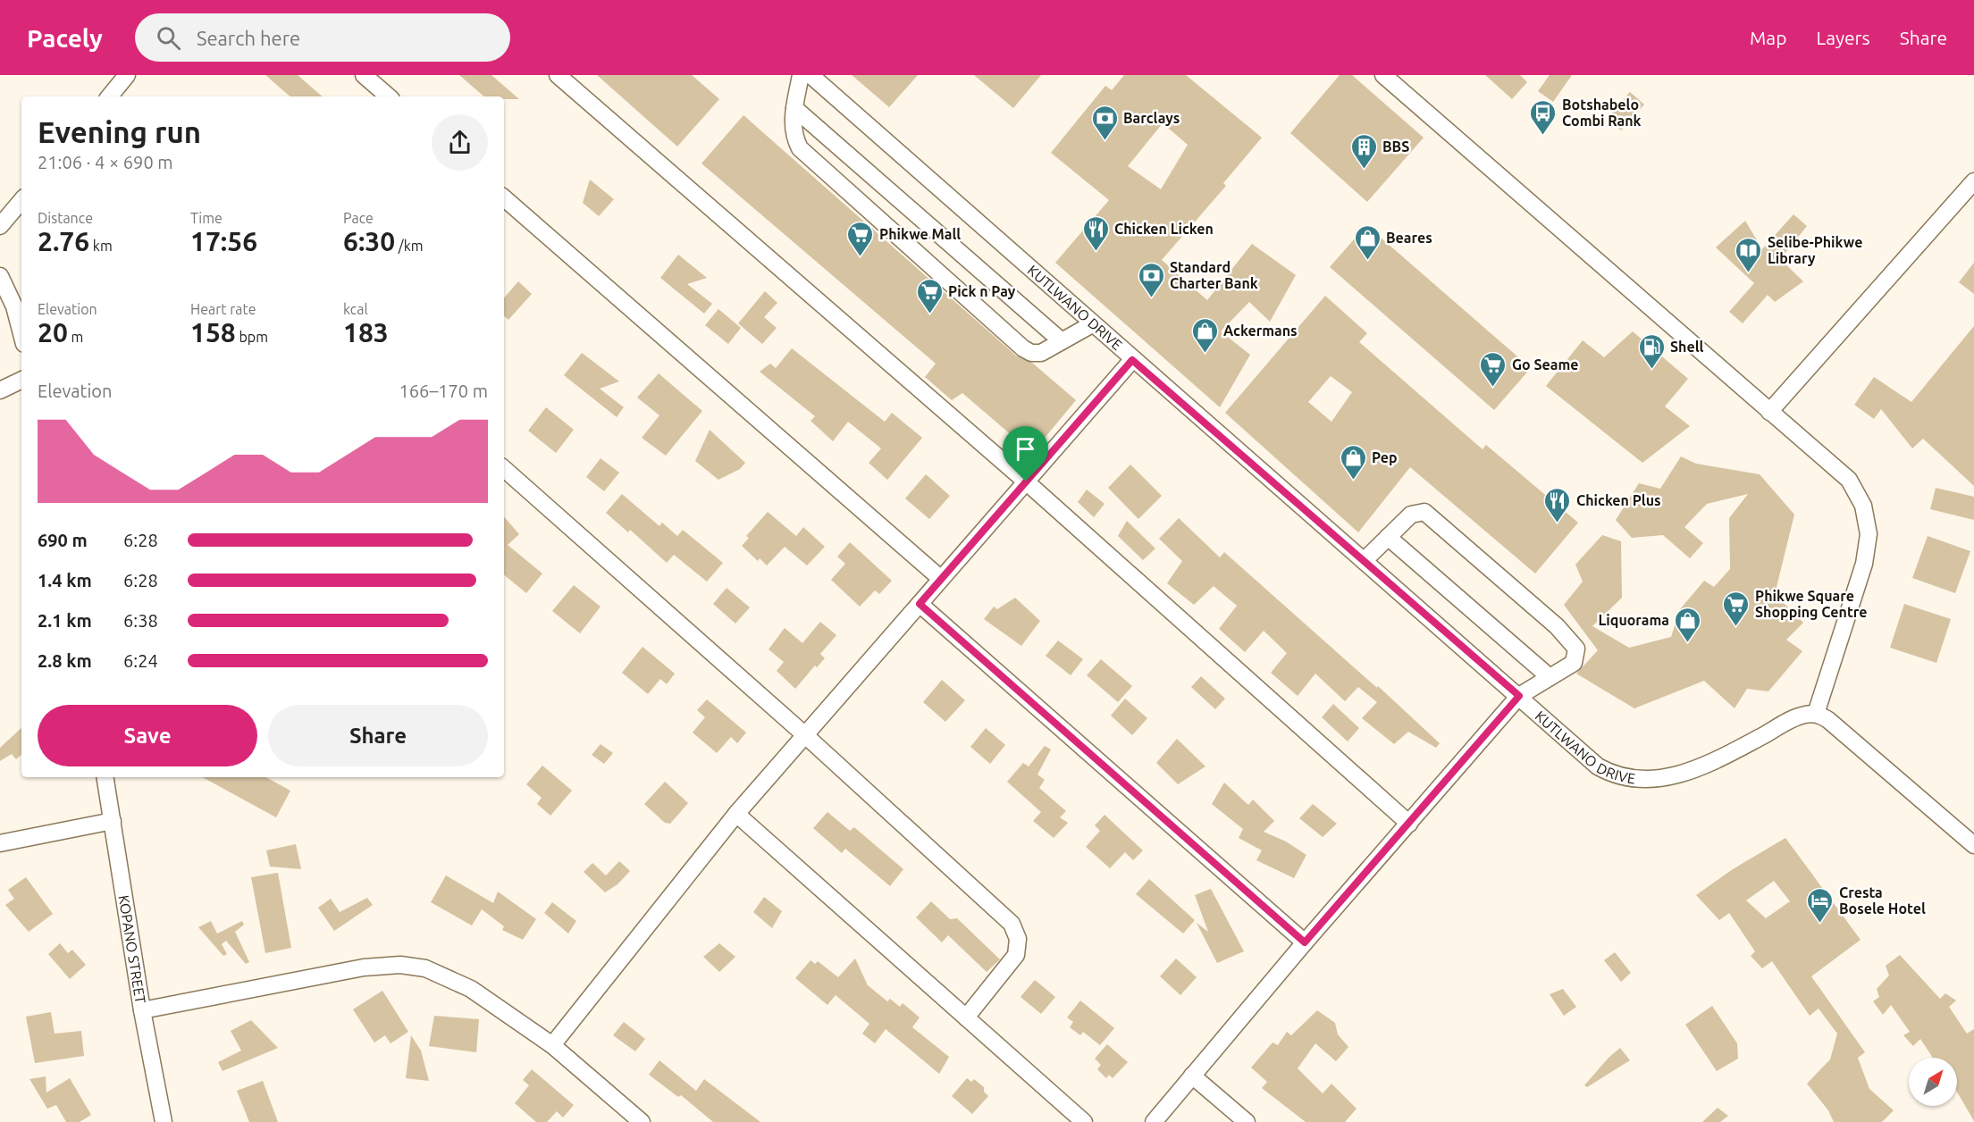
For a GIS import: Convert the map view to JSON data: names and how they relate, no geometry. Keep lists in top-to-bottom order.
{
  "streets": {
    "street": ["KUTLWANO DRIVE", "KOPANO STREET"]
  },
  "places": {
    "bus stop": ["Botshabelo Combi Rank"],
    "bank": ["Barclays", "Standard Charter Bank"],
    "building": ["BBS"],
    "restaurant": ["Chicken Licken", "Chicken Plus"],
    "supermarket": [
      "Phikwe Mall",
      "Pick n Pay",
      "Go Seame",
      "Phikwe Square Shopping Centre"
    ],
    "shop": [
      "Beares",
      "Ackermans",
      "Pep",
      "Liquorama"
    ],
    "library": ["Selibe-Phikwe Library"],
    "fuel station": ["Shell"],
    "hotel": ["Cresta Bosele Hotel"]
  },
  "north": "top right",
  "page": {
    "header": "Pacely",
    "search": "Search here",
    "nav": ["Map", "Layers", "Share"],
    "heading": ["Evening run", "21:06 · 4 × 690 m"],
    "stats": [
      ["Distance", "2.76 km"],
      ["Time", "17:56"],
      ["Pace", "6:30 /km"],
      ["Elevation", "20 m"],
      ["Heart rate", "158 bpm"],
      ["kcal", "183"]
    ],
    "chart": ["Elevation", "166–170 m"],
    "list": [
      {
        "name": "690 m",
        "note": "6:28"
      },
      {
        "name": "1.4 km",
        "note": "6:28"
      },
      {
        "name": "2.1 km",
        "note": "6:38"
      },
      {
        "name": "2.8 km",
        "note": "6:24"
      }
    ],
    "buttons": ["Save", "Share"]
  }
}
